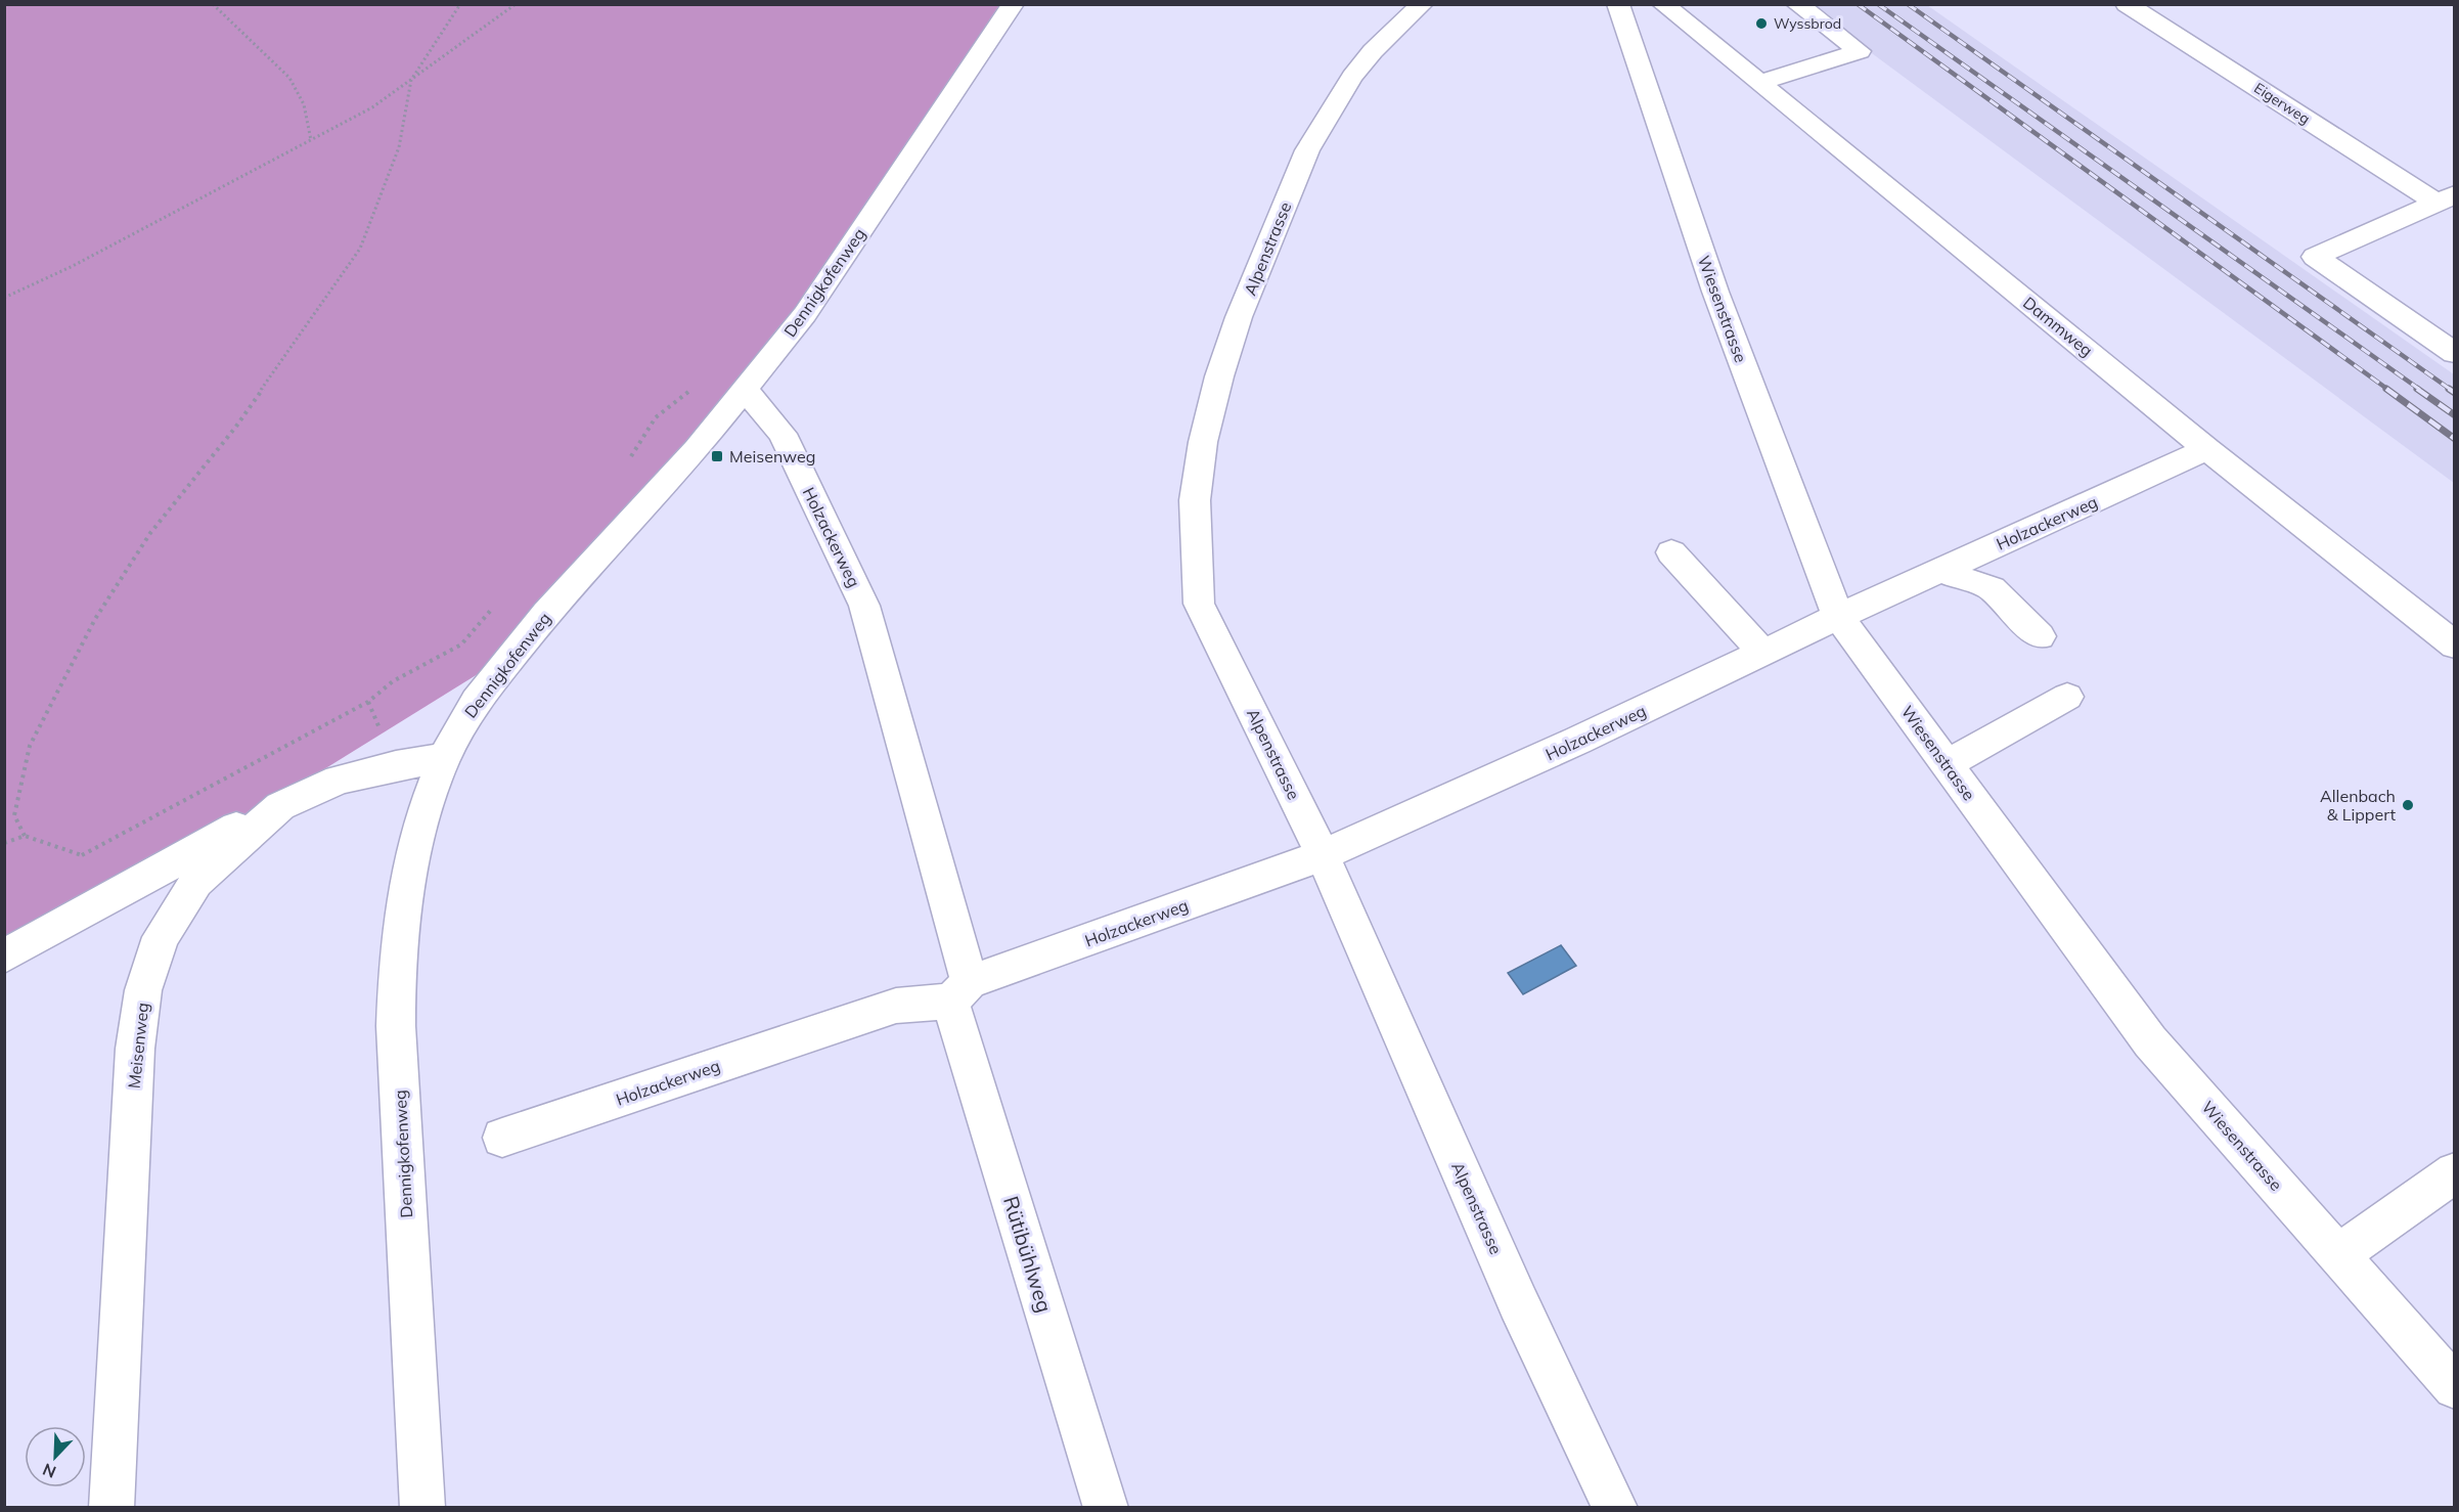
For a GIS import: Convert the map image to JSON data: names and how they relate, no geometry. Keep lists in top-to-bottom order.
{
  "streets": {
    "street": [
      "Eigerweg",
      "Alpenstrasse",
      "Dennigkofenweg",
      "Wiesenstrasse",
      "Dammweg",
      "Holzackerweg",
      "Meisenweg",
      "Rütibühlweg"
    ]
  },
  "crossings": [
    ["Alpenstrasse", "Holzackerweg"],
    ["Dennigkofenweg", "Holzackerweg"],
    ["Dennigkofenweg", "Meisenweg"],
    ["Wiesenstrasse", "Holzackerweg"],
    ["Dammweg", "Holzackerweg"],
    ["Holzackerweg", "Rütibühlweg"]
  ],
  "places": {
    "other": ["Wyssbrod", "Allenbach & Lippert"],
    "transit": ["Meisenweg"]
  },
  "north": "bottom left"
}
